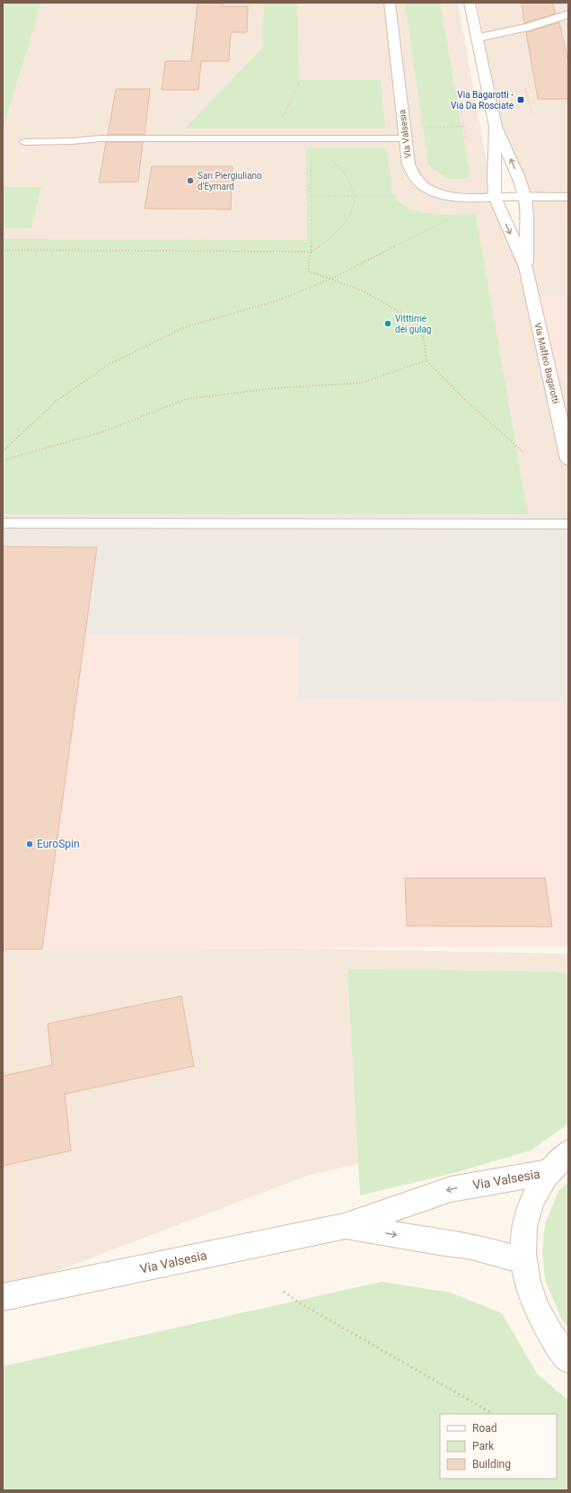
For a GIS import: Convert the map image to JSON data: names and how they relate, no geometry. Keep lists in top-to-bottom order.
{
  "streets": {
    "street": ["Via Valsesia", "Via Maffeo Bagarotti"]
  },
  "crossings": [
    ["Via Valsesia", "Via Maffeo Bagarotti"]
  ],
  "places": {
    "transit": ["Via Bagarotti - Via Da Rosciate"],
    "other": ["San Piergiuliano d'Eymard", "Vitttime dei gulag", "EuroSpin"]
  },
  "legend": ["Road", "Park", "Building"]
}
